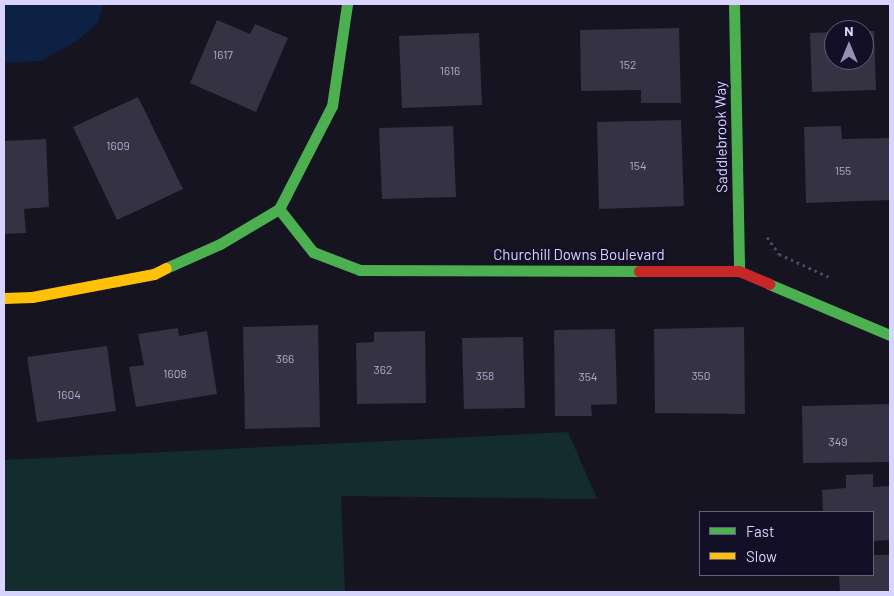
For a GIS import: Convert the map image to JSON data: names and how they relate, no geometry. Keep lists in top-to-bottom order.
{
  "streets": {
    "street": ["Saddlebrook Way", "Churchill Downs Boulevard"]
  },
  "crossings": [
    ["Saddlebrook Way", "Churchill Downs Boulevard"]
  ],
  "house_numbers": [
    "1617",
    "152",
    "1616",
    "1609",
    "154",
    "155",
    "366",
    "362",
    "1608",
    "358",
    "350",
    "354",
    "1604",
    "349"
  ],
  "legend": ["Fast", "Slow"],
  "north": "top"
}
